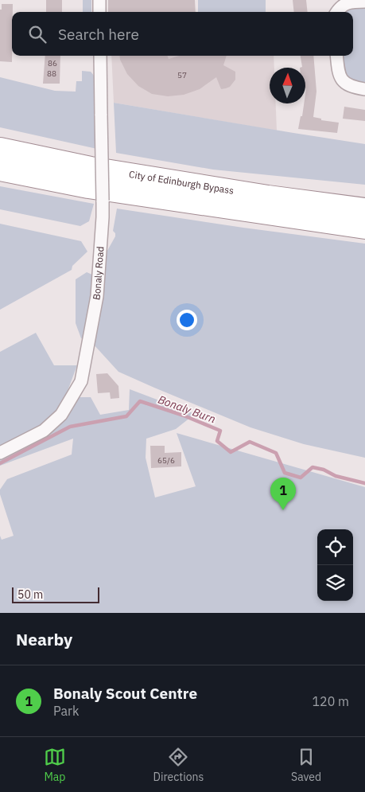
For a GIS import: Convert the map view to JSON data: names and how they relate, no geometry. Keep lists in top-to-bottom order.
{
  "streets": {
    "highway": ["City of Edinburgh Bypass"],
    "street": ["Bonaly Road"]
  },
  "water": ["Bonaly Burn"],
  "house_numbers": [
    "86",
    "88",
    "57",
    "65/6"
  ],
  "scale_bar": "50 m",
  "north": "top",
  "page": {
    "search": "Search here",
    "pins": "1",
    "scale": "50 m",
    "heading": "Nearby",
    "list": [
      {
        "mark": "1",
        "name": "Bonaly Scout Centre",
        "note": "Park",
        "value": "120 m"
      }
    ],
    "nav": ["Map", "Directions", "Saved"]
  }
}
